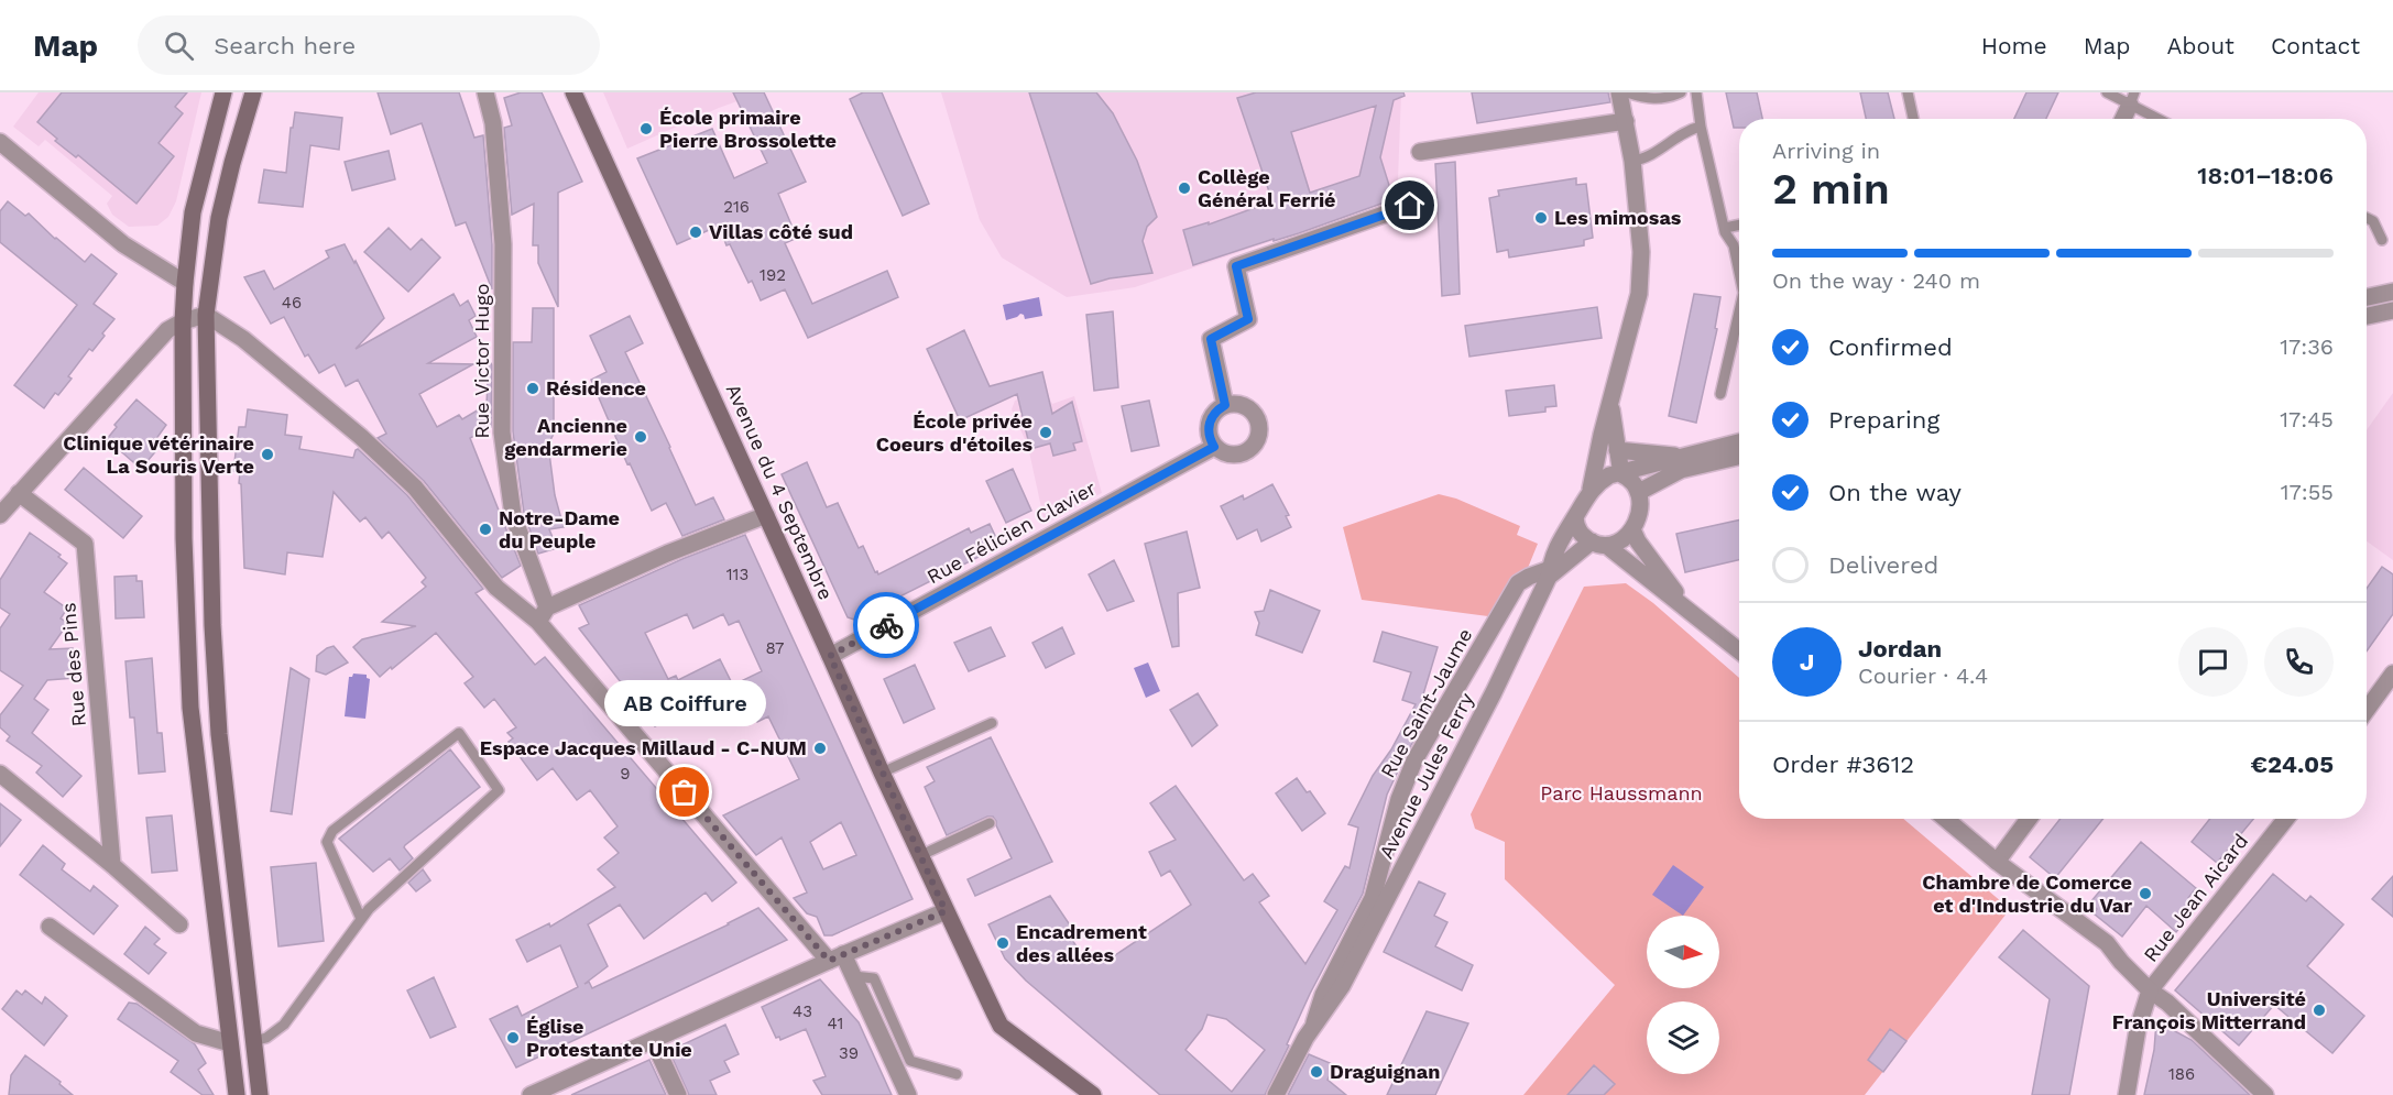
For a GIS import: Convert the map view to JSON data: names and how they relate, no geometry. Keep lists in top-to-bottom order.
{
  "streets": {
    "main road": ["Avenue du 4 Septembre"],
    "street": [
      "Rue Victor Hugo",
      "Rue Félicien Clavier",
      "Rue des Pins",
      "Rue Saint-Jaume",
      "Avenue Jules Ferry",
      "Rue Jean Aicard"
    ]
  },
  "crossings": [
    ["Avenue du 4 Septembre", "Rue Félicien Clavier"],
    ["Rue Saint-Jaume", "Avenue Jules Ferry"]
  ],
  "parks": ["Parc Haussmann"],
  "places": [
    "École primaire Pierre Brossolette",
    "Collège Général Ferrié",
    "Les mimosas",
    "Villas côté sud",
    "Résidence",
    "École privée Coeurs d'étoiles",
    "Ancienne gendarmerie",
    "Clinique vétérinaire La Souris Verte",
    "Notre-Dame du Peuple",
    "Espace Jacques Millaud - C-NUM",
    "AB Coiffure",
    "Chambre de Comerce et d'Industrie du Var",
    "Encadrement des allées",
    "Université François Mitterrand",
    "Église Protestante Unie",
    "Draguignan"
  ],
  "house_numbers": [
    "216",
    "192",
    "46",
    "113",
    "87",
    "9",
    "43",
    "41",
    "39",
    "186"
  ],
  "north": "right",
  "page": {
    "header": "Map",
    "search": "Search here",
    "nav": [
      "Home",
      "Map",
      "About",
      "Contact"
    ],
    "heading": ["2 min", "Arriving in", "18:01–18:06"],
    "panel": [
      "Jordan",
      "Courier · 4.4",
      "Order #3612",
      "€24.05"
    ],
    "bar": "On the way · 240 m",
    "list": [
      ["Confirmed", "17:36"],
      ["Preparing", "17:45"],
      ["On the way", "17:55"],
      "Delivered"
    ],
    "round": "J",
    "bubble": "AB Coiffure"
  }
}
